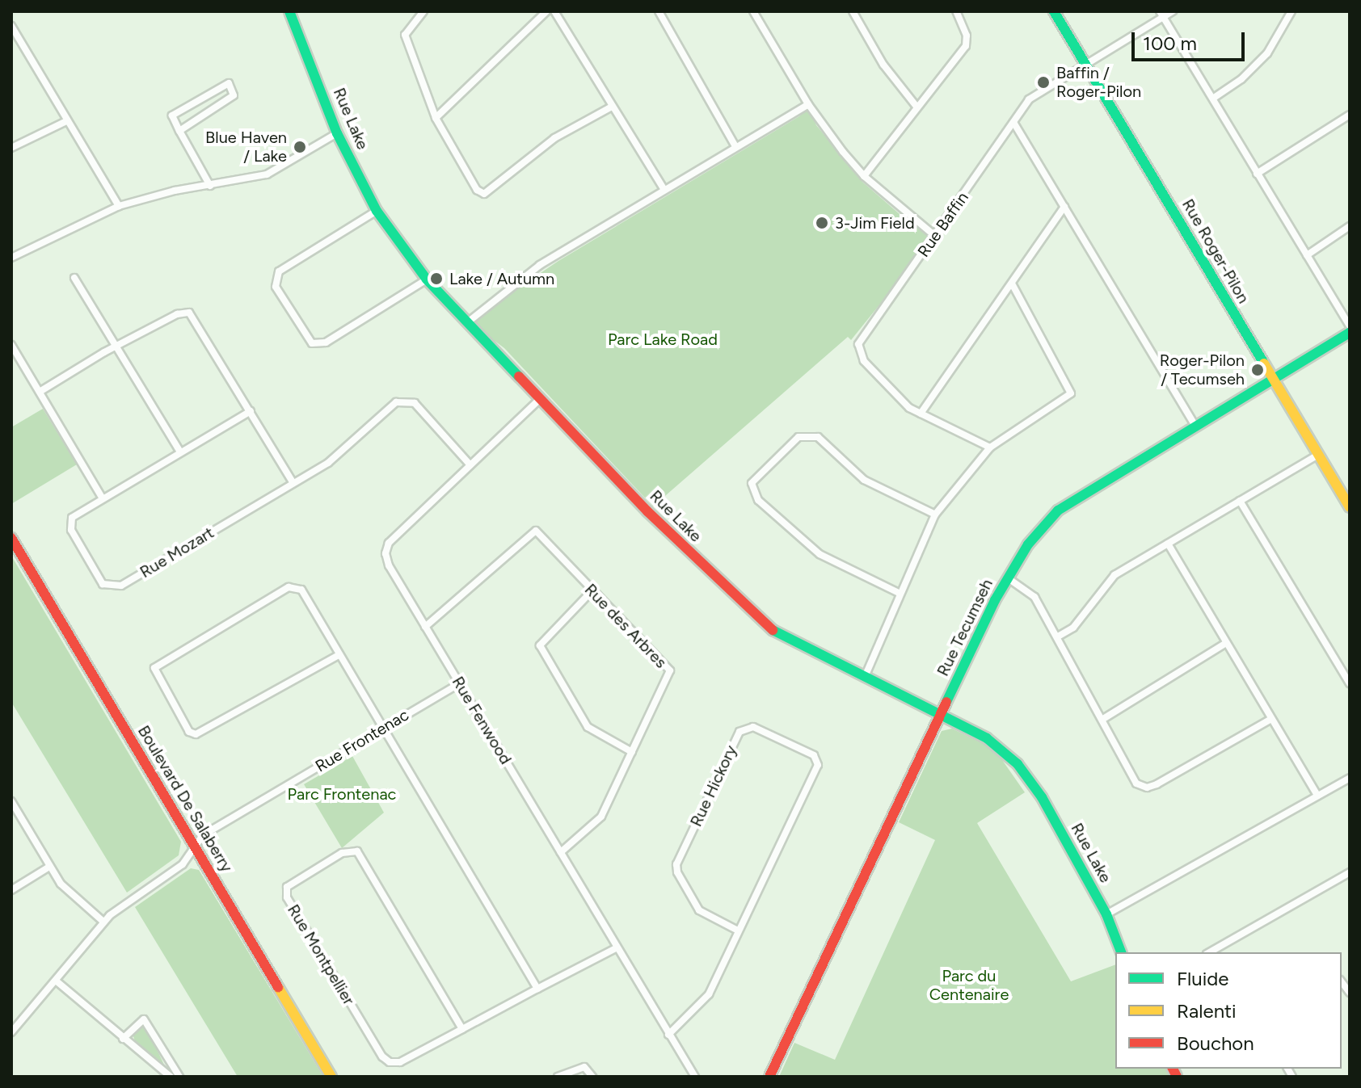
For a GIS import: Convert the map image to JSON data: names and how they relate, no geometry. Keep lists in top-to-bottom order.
{
  "streets": {
    "street": [
      "Rue Lake",
      "Rue Baffin",
      "Rue Roger-Pilon",
      "Rue Mozart",
      "Rue des Arbres",
      "Rue Tecumseh",
      "Rue Fenwood",
      "Rue Frontenac",
      "Rue Hickory",
      "Boulevard De Salaberry",
      "Rue Montpellier"
    ]
  },
  "crossings": [
    ["Rue Lake", "Rue Tecumseh"],
    ["Rue Lake", "Rue Fenwood"],
    ["Rue Baffin", "Rue Roger-Pilon"],
    ["Rue Roger-Pilon", "Rue Tecumseh"],
    ["Rue Mozart", "Rue Fenwood"],
    ["Rue des Arbres", "Rue Fenwood"],
    ["Rue Fenwood", "Rue Frontenac"],
    ["Rue Fenwood", "Rue Hickory"],
    ["Rue Fenwood", "Rue Montpellier"],
    ["Rue Frontenac", "Boulevard De Salaberry"]
  ],
  "parks": ["Parc Lake Road", "Parc Frontenac", "Parc du Centenaire"],
  "places": [
    "Baffin / Roger-Pilon",
    "Blue Haven / Lake",
    "3-Jim Field",
    "Lake / Autumn",
    "Roger-Pilon / Tecumseh"
  ],
  "legend": ["Fluide", "Ralenti", "Bouchon"],
  "scale_bar": "100 m"
}
